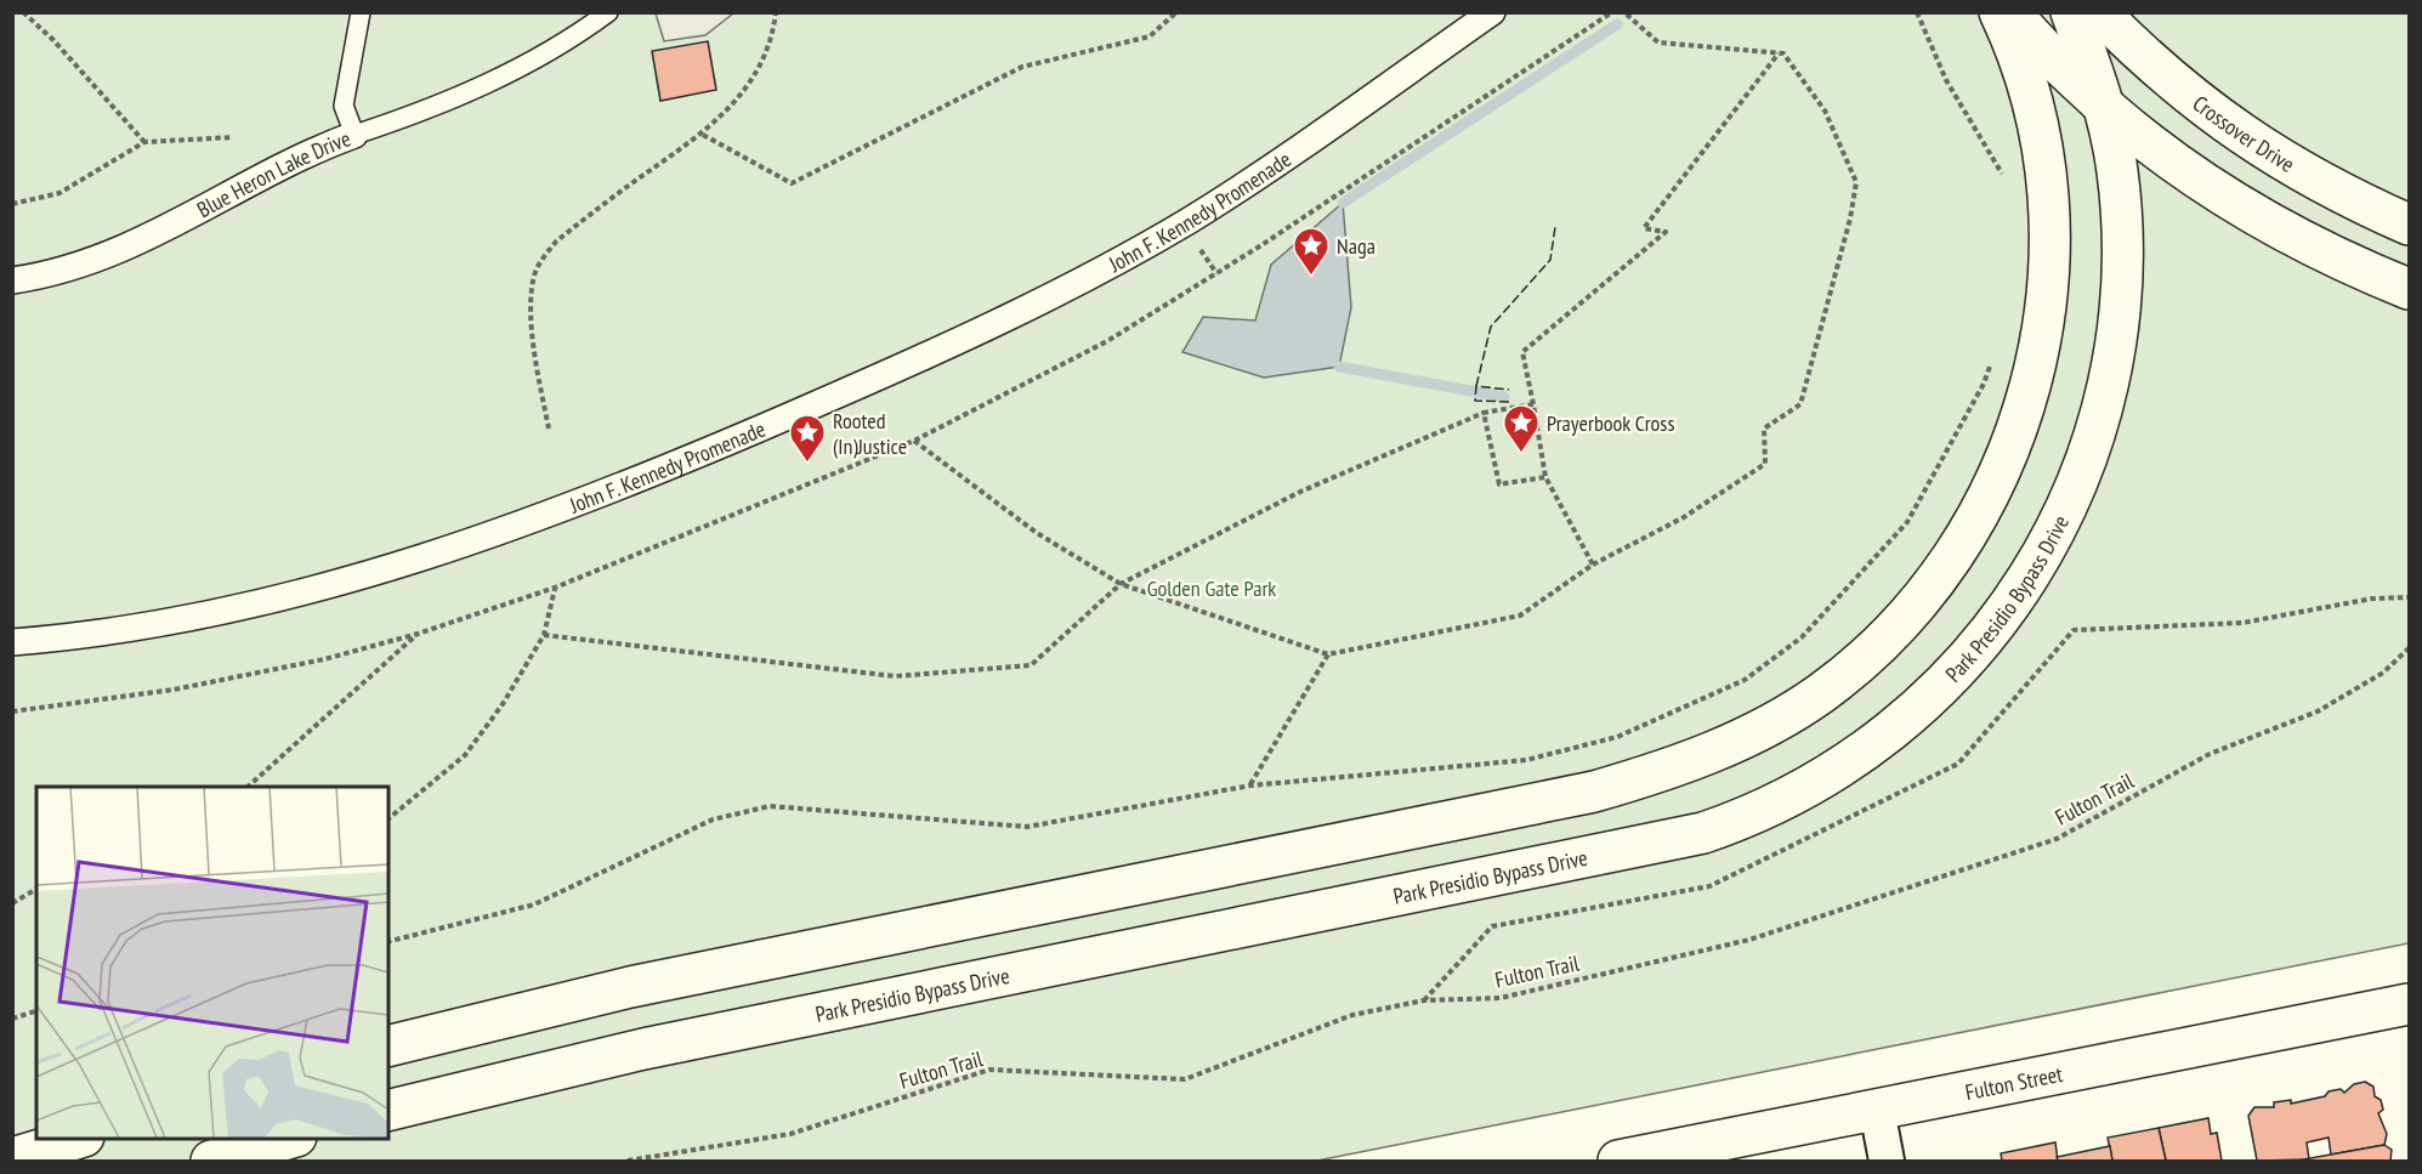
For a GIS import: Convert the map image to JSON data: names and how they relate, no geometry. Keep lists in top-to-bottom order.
{
  "streets": {
    "main road": ["Crossover Drive", "Park Presidio Bypass Drive", "Fulton Street"],
    "street": ["Blue Heron Lake Drive", "John F. Kennedy Promenade"],
    "path": ["Fulton Trail"]
  },
  "parks": ["Golden Gate Park"],
  "places": {
    "place": ["Naga", "Prayerbook Cross", "Rooted (In)Justice"]
  }
}
